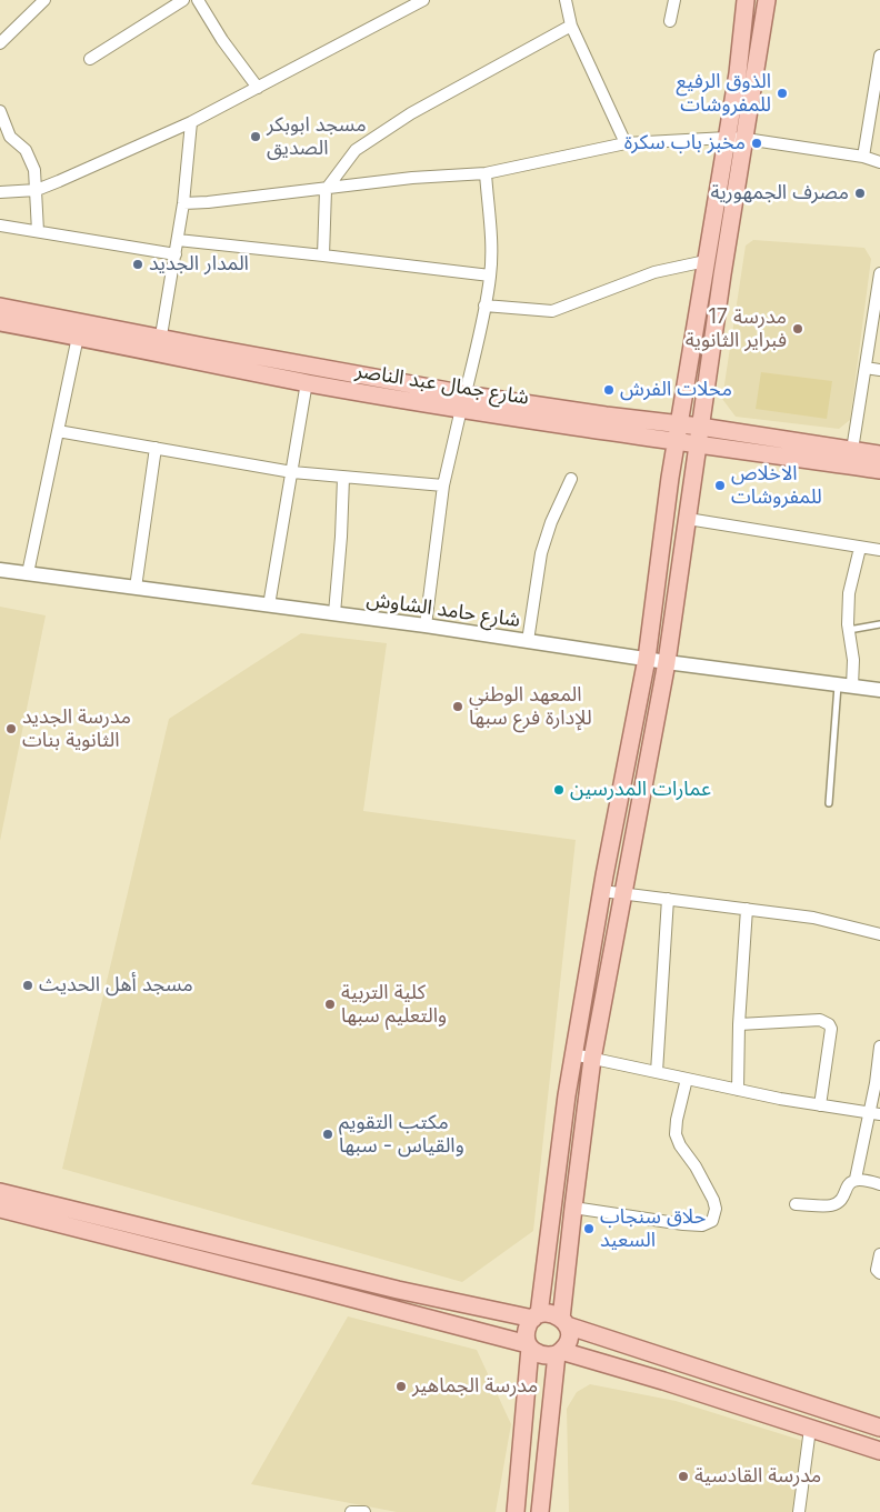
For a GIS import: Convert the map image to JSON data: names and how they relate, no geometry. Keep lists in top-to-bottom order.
{
  "streets": {
    "main road": ["شارع جمال عبد الناصر"],
    "street": ["شارع حامد الشاوش"]
  },
  "places": [
    "الذوق الرفيع للمفروشات",
    "مسجد ابوبكر الصديق",
    "مخبز باب سكرة",
    "مصرف الجمهورية",
    "المدار الجديد",
    "مدرسة 17 فبراير الثانوية",
    "محلات الفرش",
    "الاخلاص للمفروشات",
    "المعهد الوطني للإدارة فرع سبها",
    "مدرسة الجديد الثانوية بنات",
    "عمارات المدرسين",
    "مسجد أهل الحديث",
    "كلية التربية والتعليم سبها",
    "مكتب التقويم والقياس - سبها",
    "حلاق سنجاب السعيد",
    "مدرسة الجماهير",
    "مدرسة القادسية"
  ]
}
